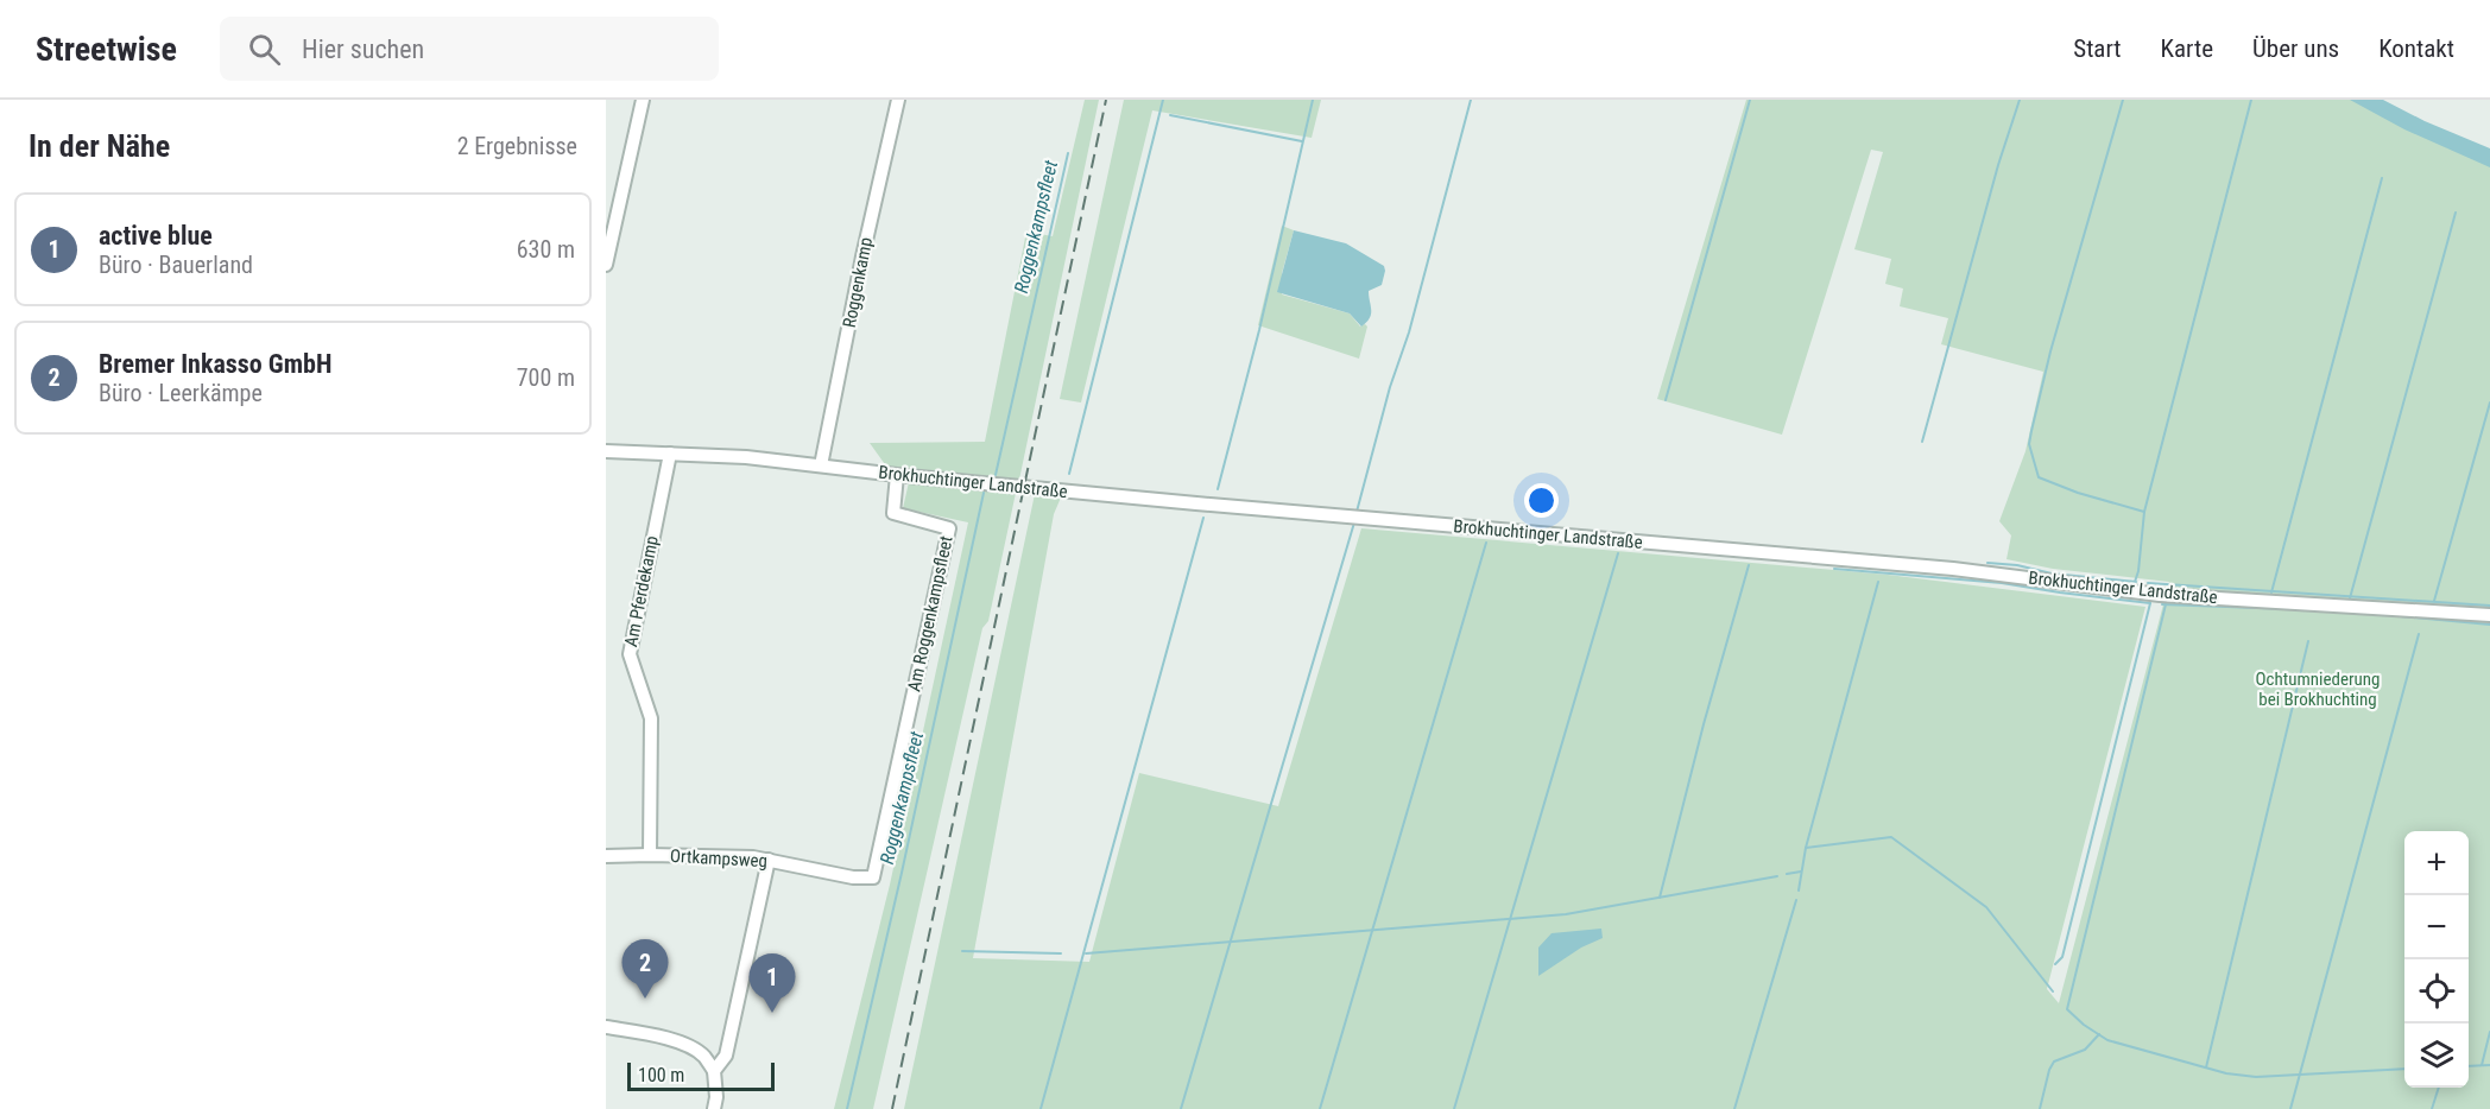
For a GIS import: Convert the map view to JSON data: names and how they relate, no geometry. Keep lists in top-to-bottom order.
{
  "streets": {
    "street": [
      "Roggenkamp",
      "Brokhuchtinger Landstraße",
      "Am Pferdekamp",
      "Am Roggenkampsfleet",
      "Ortkampsweg"
    ]
  },
  "crossings": [
    ["Roggenkamp", "Brokhuchtinger Landstraße"],
    ["Brokhuchtinger Landstraße", "Am Pferdekamp"],
    ["Brokhuchtinger Landstraße", "Am Roggenkampsfleet"],
    ["Am Pferdekamp", "Ortkampsweg"],
    ["Am Roggenkampsfleet", "Ortkampsweg"]
  ],
  "water": ["Roggenkampsfleet"],
  "parks": ["Ochtumniederung bei Brokhuchting"],
  "scale_bar": "100 m",
  "page": {
    "header": "Streetwise",
    "search": "Hier suchen",
    "nav": [
      "Start",
      "Karte",
      "Über uns",
      "Kontakt"
    ],
    "heading": ["In der Nähe", "2 Ergebnisse"],
    "list": [
      {
        "mark": "1",
        "name": "active blue",
        "note": "Büro · Bauerland",
        "value": "630 m"
      },
      {
        "mark": "2",
        "name": "Bremer Inkasso GmbH",
        "note": "Büro · Leerkämpe",
        "value": "700 m"
      }
    ],
    "map_buttons": ["+", "−"],
    "pins": ["2", "1"],
    "scale": "100 m"
  }
}
